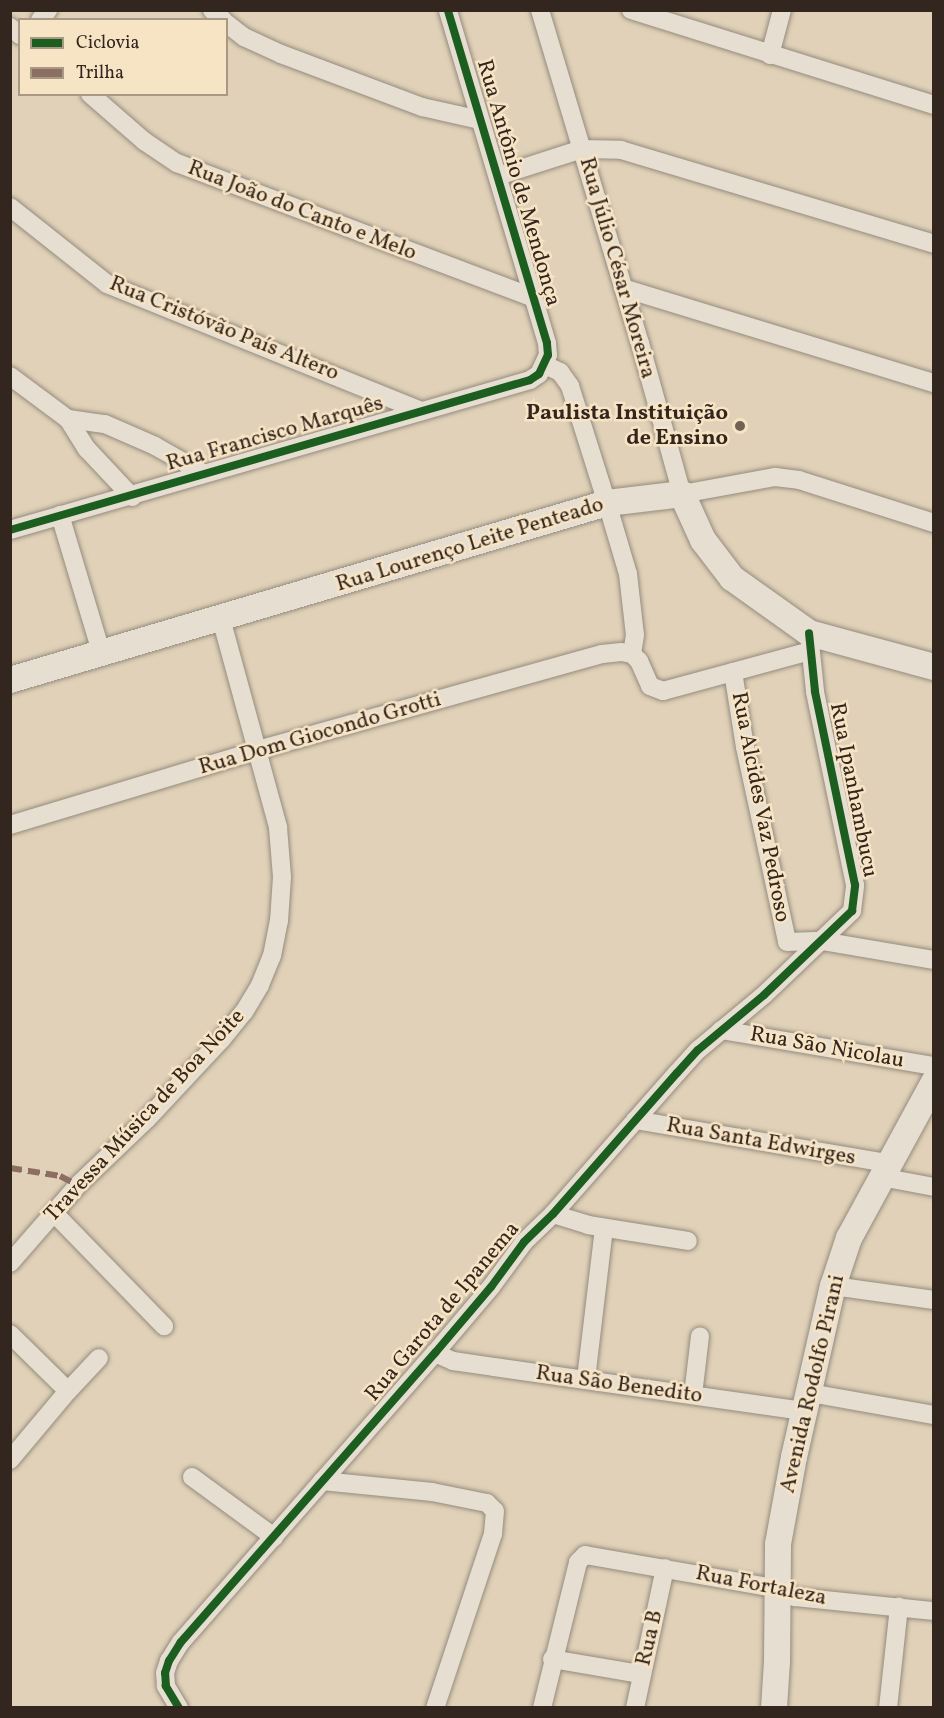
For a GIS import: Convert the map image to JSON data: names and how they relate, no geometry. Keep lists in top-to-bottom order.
{
  "streets": {
    "main road": ["Rua Júlio César Moreira", "Rua Lourenço Leite Penteado", "Avenida Rodolfo Pirani"],
    "street": [
      "Rua Antônio de Mendonça",
      "Rua João do Canto e Melo",
      "Rua Cristóvão País Altero",
      "Rua Francisco Marquês",
      "Rua Dom Giocondo Grotti",
      "Rua Ipanhambucu",
      "Rua Alcides Vaz Pedroso",
      "Rua São Nicolau",
      "Travessa Música de Boa Noite",
      "Rua Santa Edwirges",
      "Rua Garota de Ipanema",
      "Rua São Benedito",
      "Rua Fortaleza",
      "Rua B"
    ]
  },
  "crossings": [
    ["Rua Antônio de Mendonça", "Rua João do Canto e Melo"],
    ["Rua Antônio de Mendonça", "Rua Francisco Marquês"],
    ["Rua Júlio César Moreira", "Rua Lourenço Leite Penteado"],
    ["Rua Júlio César Moreira", "Rua Ipanhambucu"],
    ["Rua Cristóvão País Altero", "Rua Francisco Marquês"],
    ["Rua Lourenço Leite Penteado", "Travessa Música de Boa Noite"],
    ["Rua Dom Giocondo Grotti", "Travessa Música de Boa Noite"],
    ["Rua Ipanhambucu", "Rua Alcides Vaz Pedroso"],
    ["Rua Ipanhambucu", "Rua Garota de Ipanema"],
    ["Rua Alcides Vaz Pedroso", "Rua Garota de Ipanema"],
    ["Rua São Nicolau", "Rua Garota de Ipanema"],
    ["Rua Santa Edwirges", "Rua Garota de Ipanema"],
    ["Rua Santa Edwirges", "Avenida Rodolfo Pirani"],
    ["Rua Garota de Ipanema", "Rua São Benedito"],
    ["Avenida Rodolfo Pirani", "Rua São Benedito"],
    ["Avenida Rodolfo Pirani", "Rua Fortaleza"],
    ["Rua Fortaleza", "Rua B"]
  ],
  "places": ["Paulista Instituição de Ensino"],
  "legend": ["Ciclovia", "Trilha"]
}
